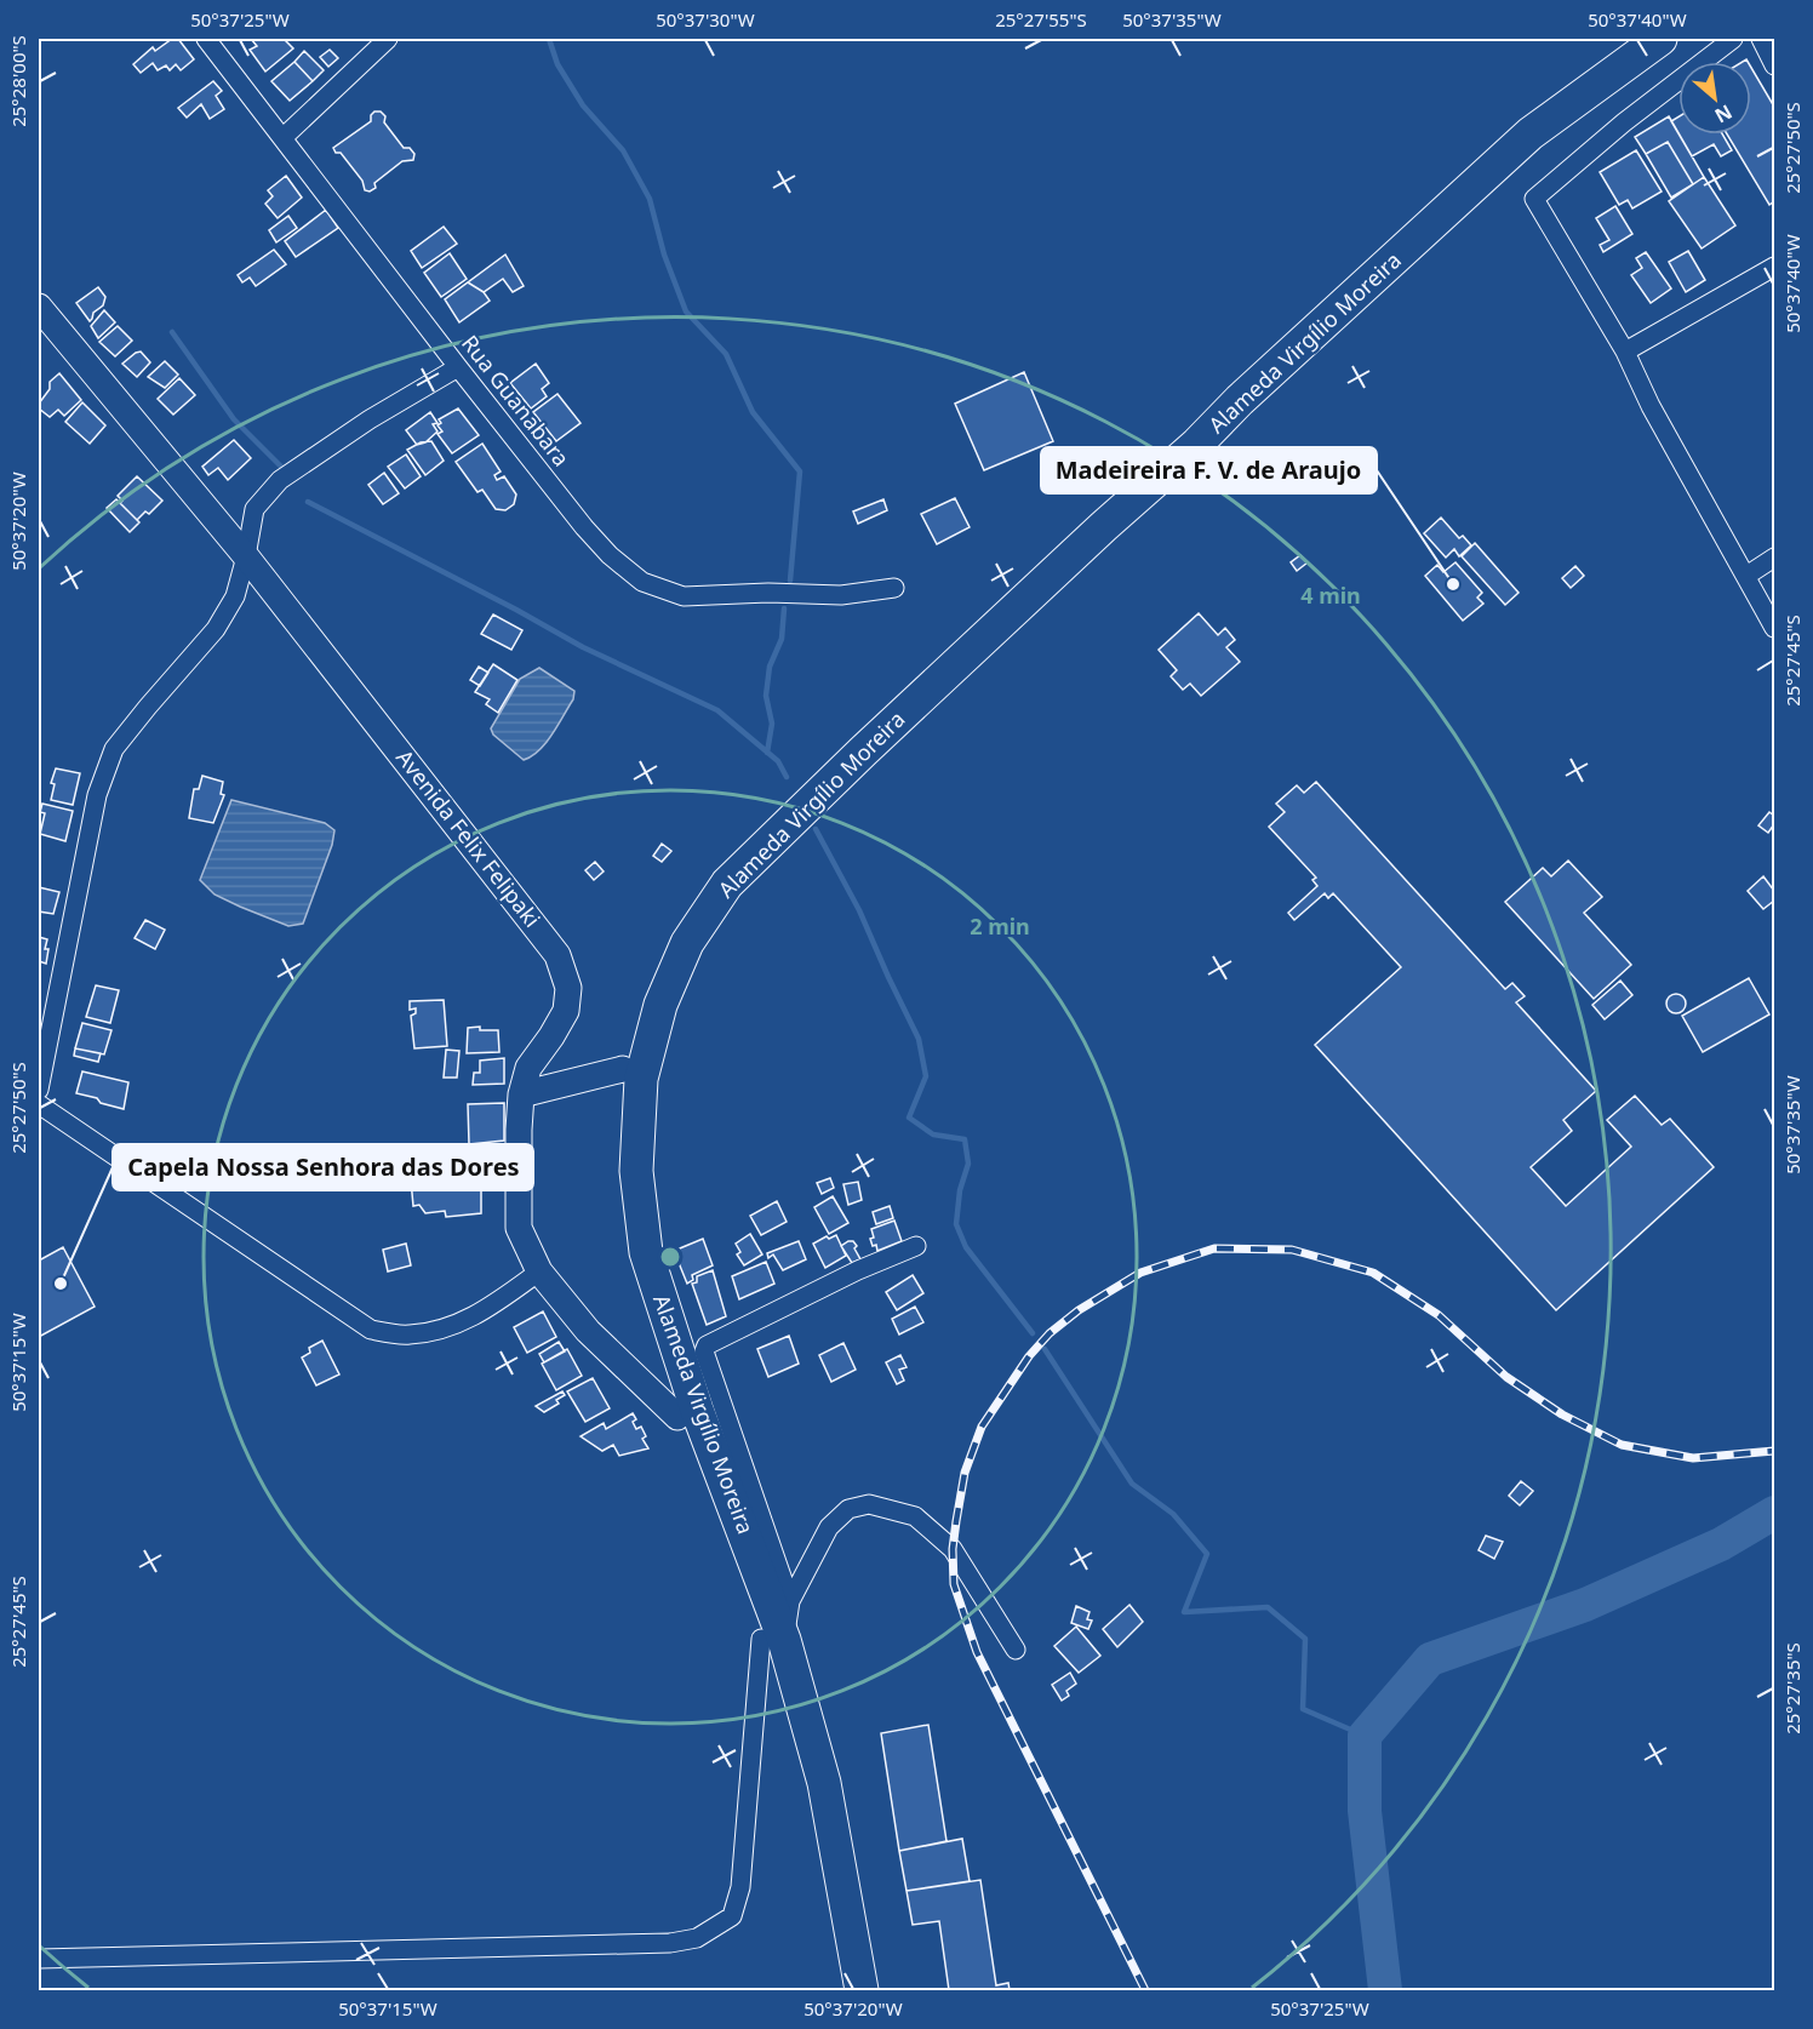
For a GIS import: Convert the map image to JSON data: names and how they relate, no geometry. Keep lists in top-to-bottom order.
{
  "streets": {
    "highway": ["Alameda Virgílio Moreira"],
    "street": ["Rua Guanabara", "Avenida Felix Felipaki"]
  },
  "crossings": [
    ["Alameda Virgílio Moreira", "Avenida Felix Felipaki"]
  ],
  "places": ["Madeireira F. V. de Araujo", "Capela Nossa Senhora das Dores"],
  "north": "bottom right",
  "coordinates": [
    "50°37'25\"W",
    "50°37'30\"W",
    "25°27'55\"S",
    "50°37'35\"W",
    "50°37'40\"W",
    "25°28'00\"S",
    "25°27'50\"S",
    "50°37'20\"W",
    "25°27'45\"S",
    "50°37'15\"W",
    "25°27'35\"S"
  ],
  "rings": ["4 min", "2 min"]
}
